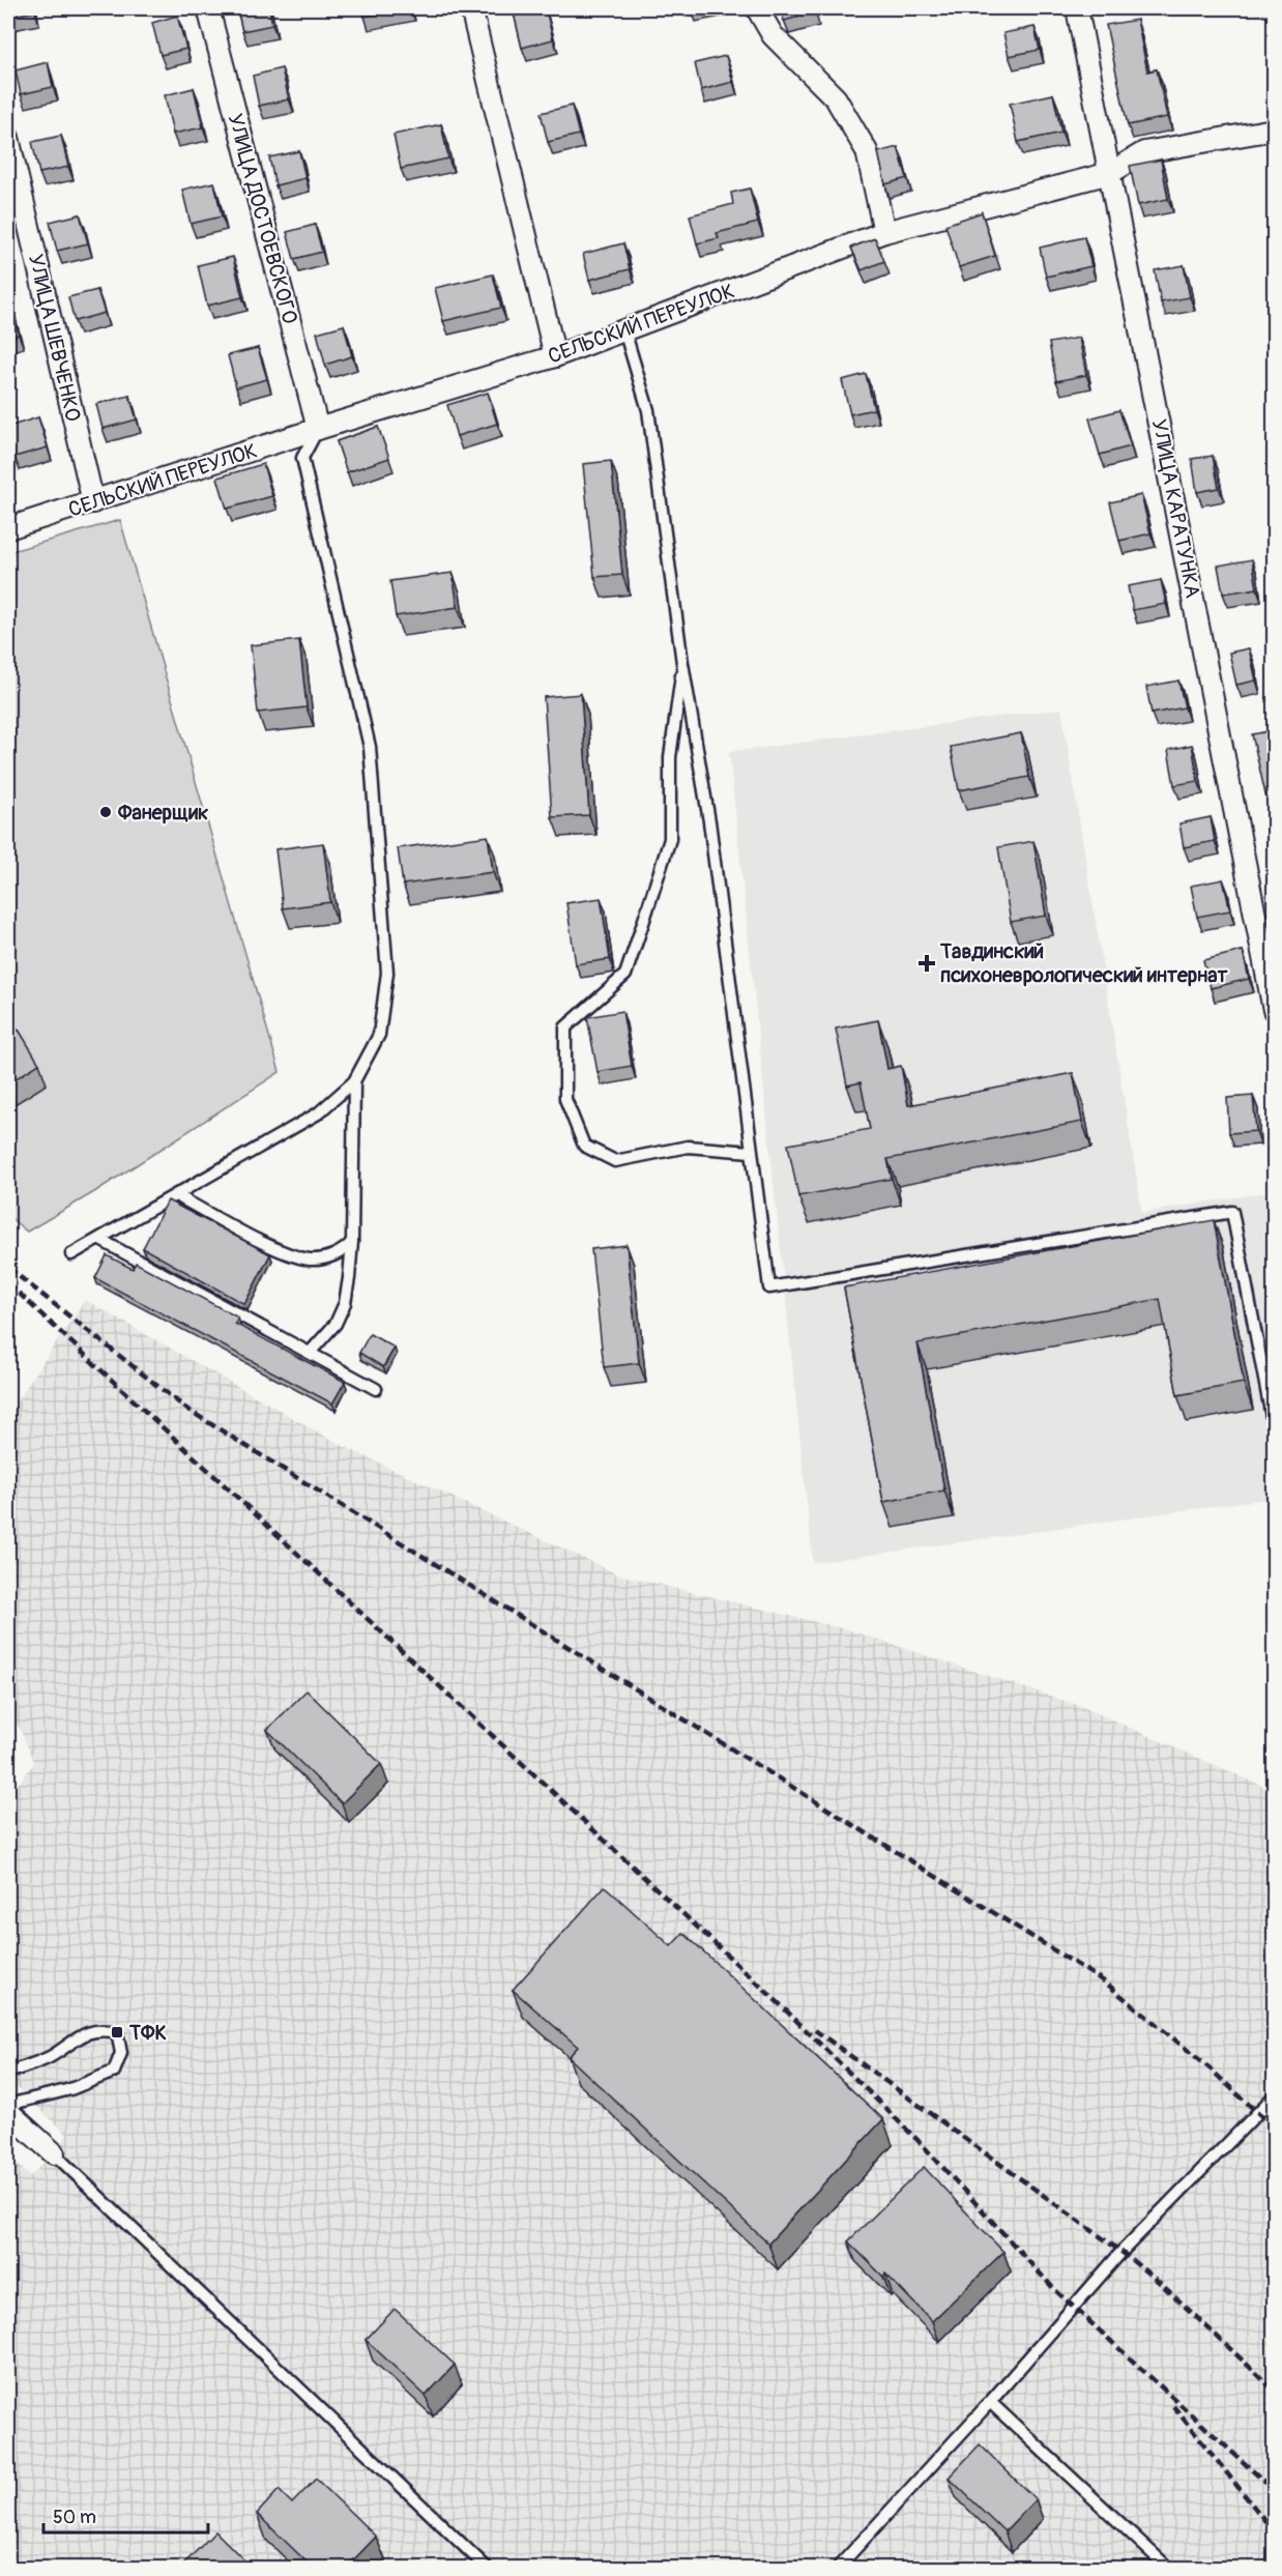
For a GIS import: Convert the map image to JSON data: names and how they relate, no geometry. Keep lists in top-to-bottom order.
{
  "streets": {
    "street": [
      "УЛИЦА ДОСТОЕВСКОГО",
      "СЕЛЬСКИЙ ПЕРЕУЛОК",
      "УЛИЦА ШЕВЧЕНКО",
      "УЛИЦА КАРАТУНКА"
    ]
  },
  "crossings": [
    ["УЛИЦА ДОСТОЕВСКОГО", "СЕЛЬСКИЙ ПЕРЕУЛОК"],
    ["СЕЛЬСКИЙ ПЕРЕУЛОК", "УЛИЦА ШЕВЧЕНКО"],
    ["СЕЛЬСКИЙ ПЕРЕУЛОК", "УЛИЦА КАРАТУНКА"]
  ],
  "places": {
    "other": ["Фанерщик"],
    "health": ["Тавдинский психоневрологический интернат"],
    "transit": ["ТФК"]
  },
  "scale_bar": "50 m"
}
